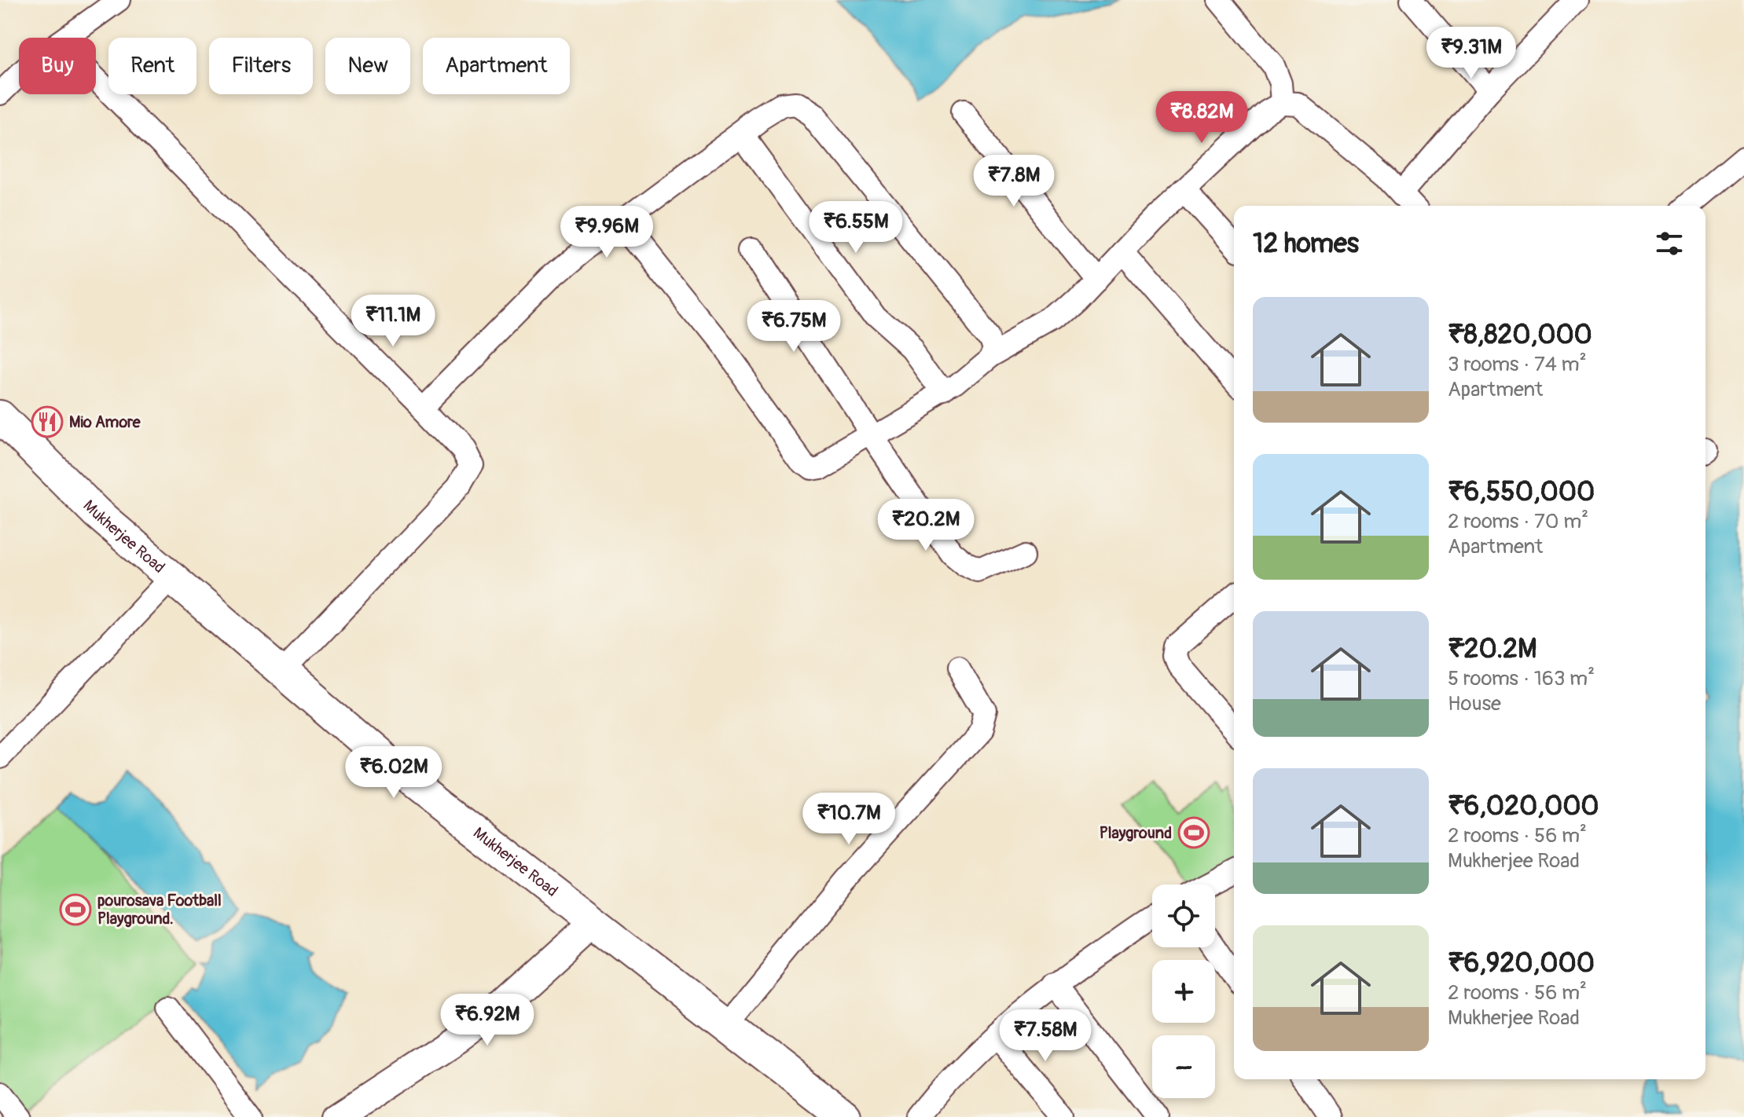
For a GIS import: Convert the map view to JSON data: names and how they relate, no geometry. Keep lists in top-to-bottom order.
{
  "streets": {
    "main road": ["Mukherjee Road"]
  },
  "places": {
    "restaurant": ["Mio Amore"],
    "sports": ["Playground", "pourosava Football Playground."]
  },
  "page": {
    "price": [
      "₹9.31M",
      "₹8.82M",
      "₹7.8M",
      "₹6.55M",
      "₹9.96M",
      "₹11.1M",
      "₹6.75M",
      "₹20.2M",
      "₹6.02M",
      "₹10.7M",
      "₹6.92M",
      "₹7.58M"
    ],
    "chip": [
      "Buy",
      "Rent",
      "Filters",
      "New",
      "Apartment"
    ],
    "heading": "12 homes",
    "list": [
      {
        "name": "₹8,820,000",
        "note": "3 rooms · 74 m² · Apartment"
      },
      {
        "name": "₹6,550,000",
        "note": "2 rooms · 70 m² · Apartment"
      },
      {
        "name": "₹20.2M",
        "note": "5 rooms · 163 m² · House"
      },
      {
        "name": "₹6,020,000",
        "note": "2 rooms · 56 m² · Mukherjee Road"
      },
      {
        "name": "₹6,920,000",
        "note": "2 rooms · 56 m² · Mukherjee Road"
      }
    ],
    "map_buttons": ["+", "−"]
  }
}
